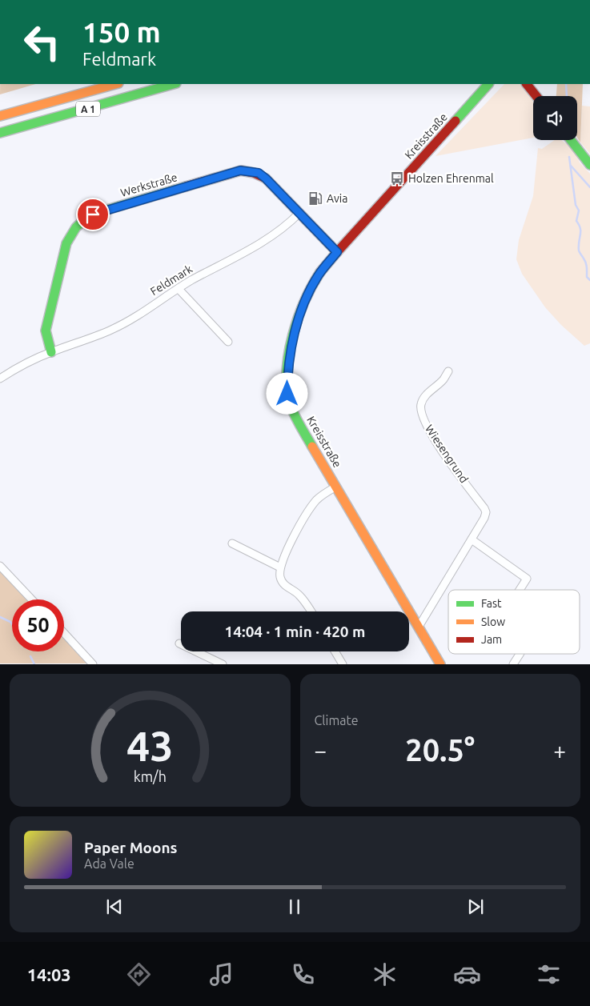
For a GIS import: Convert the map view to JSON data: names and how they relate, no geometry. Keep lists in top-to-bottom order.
{
  "streets": {
    "main road": ["A 1", "Kreisstraße", "Werkstraße"],
    "street": ["Feldmark", "Wiesengrund"]
  },
  "crossings": [
    ["Kreisstraße", "Wiesengrund"],
    ["Werkstraße", "Feldmark"]
  ],
  "places": {
    "bus stop": ["Holzen Ehrenmal"],
    "fuel station": ["Avia"]
  },
  "legend": ["Fast", "Slow", "Jam"],
  "page": {
    "turn": ["150 m", "Feldmark"],
    "limit": "50",
    "trip": "14:04 · 1 min · 420 m",
    "tile": "Climate",
    "heat": ["−", "20.5°", "+"],
    "song": ["Paper Moons", "Ada Vale"],
    "tabs": "14:03",
    "gauge": ["43", "km/h"]
  }
}
